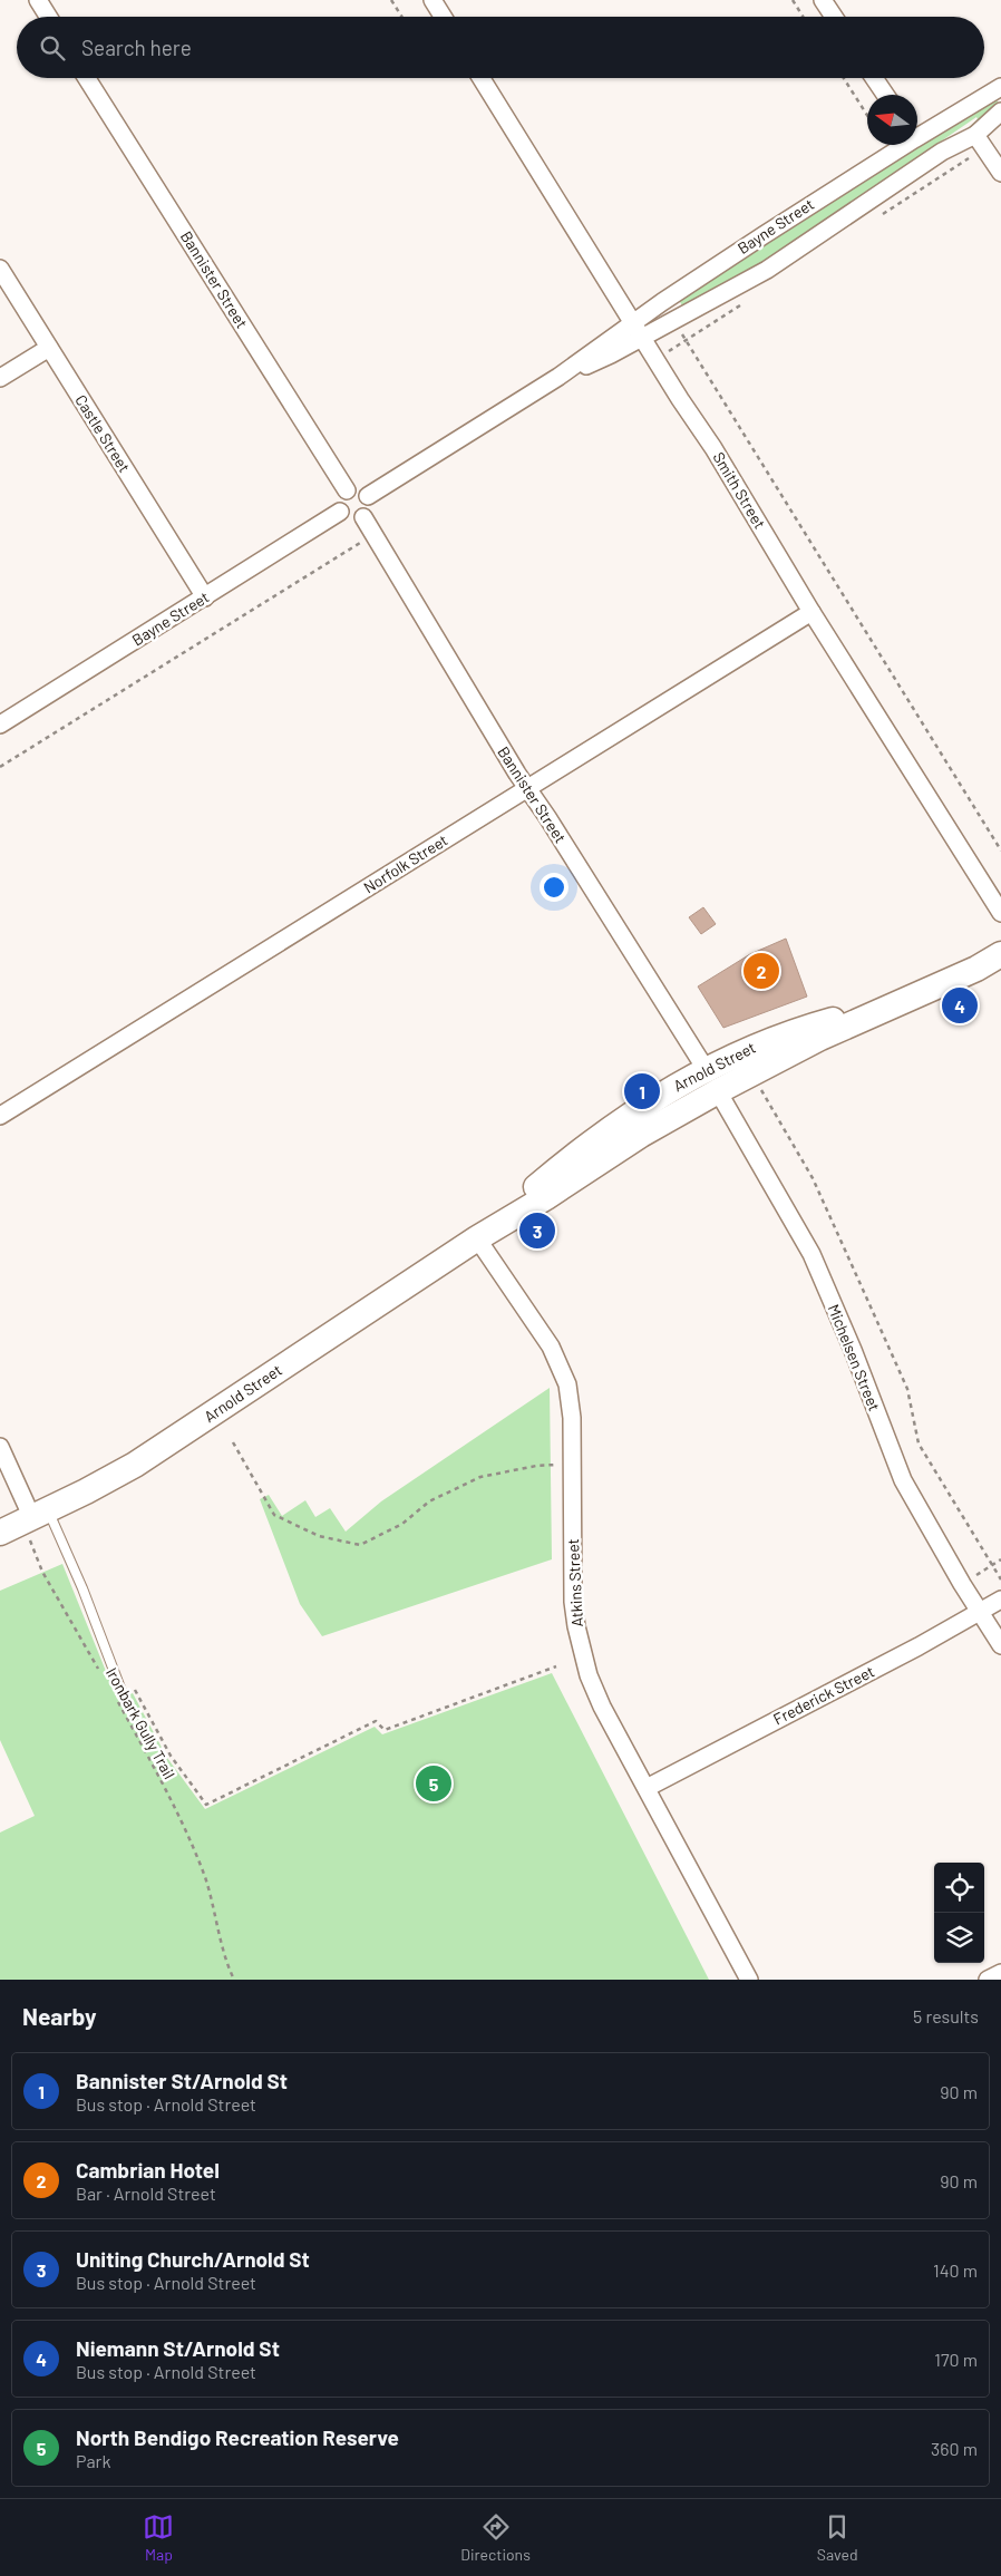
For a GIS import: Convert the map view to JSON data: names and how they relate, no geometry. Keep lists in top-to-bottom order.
{
  "streets": {
    "main road": ["Arnold Street", "Michelsen Street"],
    "street": [
      "Bayne Street",
      "Bannister Street",
      "Castle Street",
      "Smith Street",
      "Norfolk Street",
      "Atkins Street",
      "Frederick Street"
    ],
    "path": ["Ironbark Gully Trail"]
  },
  "crossings": [
    ["Bayne Street", "Bannister Street"],
    ["Bayne Street", "Castle Street"],
    ["Bayne Street", "Smith Street"],
    ["Bannister Street", "Norfolk Street"],
    ["Bannister Street", "Arnold Street"],
    ["Bannister Street", "Michelsen Street"],
    ["Smith Street", "Norfolk Street"],
    ["Arnold Street", "Michelsen Street"],
    ["Arnold Street", "Atkins Street"],
    ["Arnold Street", "Ironbark Gully Trail"],
    ["Michelsen Street", "Frederick Street"],
    ["Atkins Street", "Frederick Street"]
  ],
  "north": "left",
  "page": {
    "search": "Search here",
    "pins": [
      "2",
      "4",
      "1",
      "3",
      "5"
    ],
    "heading": ["Nearby", "5 results"],
    "list": [
      {
        "mark": "1",
        "name": "Bannister St/Arnold St",
        "note": "Bus stop · Arnold Street",
        "value": "90 m"
      },
      {
        "mark": "2",
        "name": "Cambrian Hotel",
        "note": "Bar · Arnold Street",
        "value": "90 m"
      },
      {
        "mark": "3",
        "name": "Uniting Church/Arnold St",
        "note": "Bus stop · Arnold Street",
        "value": "140 m"
      },
      {
        "mark": "4",
        "name": "Niemann St/Arnold St",
        "note": "Bus stop · Arnold Street",
        "value": "170 m"
      },
      {
        "mark": "5",
        "name": "North Bendigo Recreation Reserve",
        "note": "Park",
        "value": "360 m"
      }
    ],
    "nav": ["Map", "Directions", "Saved"]
  }
}
